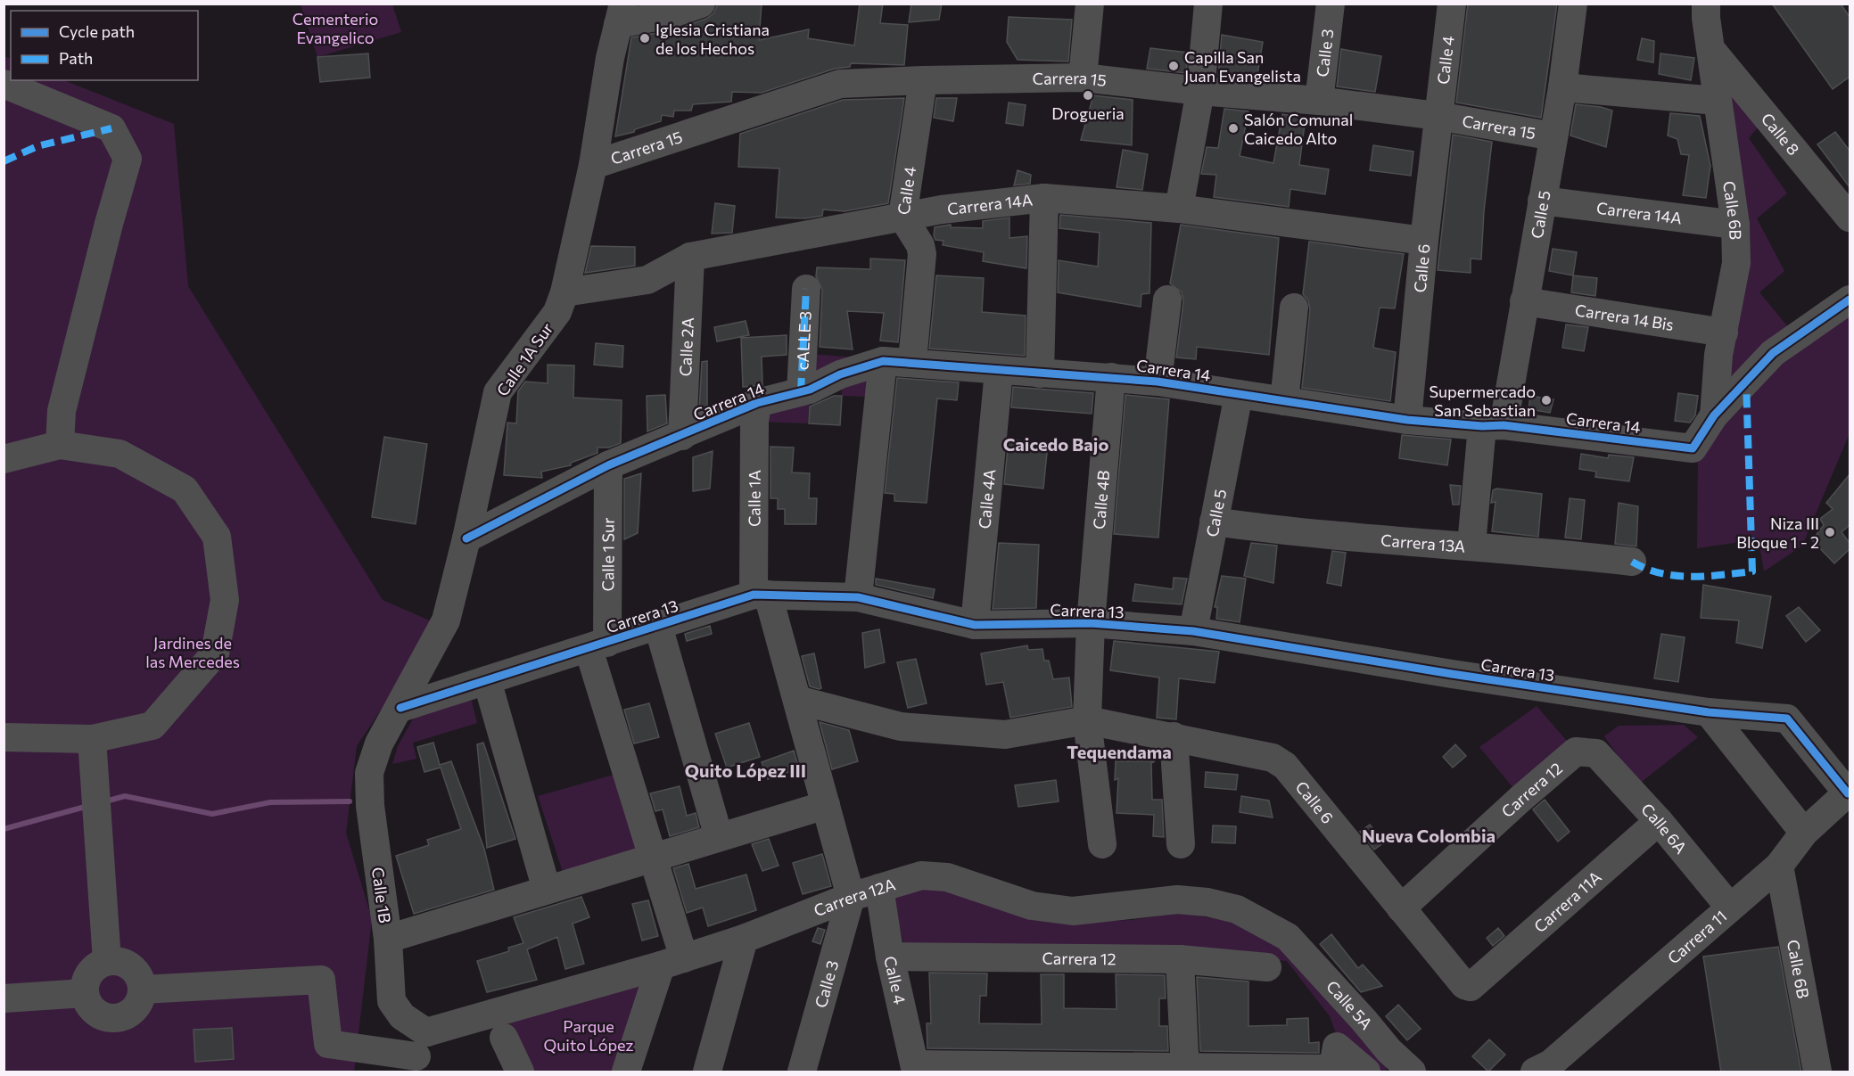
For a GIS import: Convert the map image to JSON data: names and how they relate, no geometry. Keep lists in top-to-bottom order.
{
  "streets": {
    "street": [
      "Calle 3",
      "Calle 4",
      "Carrera 15",
      "Calle 8",
      "Carrera 14A",
      "Calle 6B",
      "Calle 5",
      "Calle 6",
      "Carrera 14 Bis",
      "cALLE 3",
      "Calle 2A",
      "Calle 1A Sur",
      "Carrera 14",
      "Calle 4A",
      "Calle 1A",
      "Calle 4B",
      "Carrera 13A",
      "Calle 1 Sur",
      "Carrera 13",
      "Carrera 12",
      "Calle 6A",
      "Calle 1B",
      "Carrera 12A",
      "Carrera 11A",
      "Carrera 11",
      "Calle 5A"
    ]
  },
  "crossings": [
    ["Calle 3", "Carrera 15"],
    ["Calle 3", "Calle 1A"],
    ["Calle 3", "Carrera 12A"],
    ["Calle 4", "Carrera 15"],
    ["Calle 4", "Carrera 14A"],
    ["Calle 4", "Calle 6"],
    ["Calle 4", "Carrera 14"],
    ["Calle 4", "Carrera 12"],
    ["Calle 4", "Carrera 12A"],
    ["Carrera 15", "Calle 5"],
    ["Carrera 15", "Calle 6"],
    ["Carrera 15", "Calle 1A Sur"],
    ["Calle 8", "Calle 6B"],
    ["Carrera 14A", "Calle 6B"],
    ["Carrera 14A", "Calle 5"],
    ["Carrera 14A", "Calle 6"],
    ["Carrera 14A", "Calle 2A"],
    ["Carrera 14A", "Calle 1A Sur"],
    ["Calle 6B", "Carrera 14 Bis"],
    ["Calle 6B", "Carrera 14"],
    ["Calle 6B", "Carrera 11"],
    ["Calle 5", "Carrera 14 Bis"],
    ["Calle 5", "Carrera 14"],
    ["Calle 5", "Carrera 13A"],
    ["Calle 5", "Carrera 13"],
    ["Calle 6", "Carrera 14"],
    ["Calle 6", "Calle 4B"],
    ["Calle 6", "Carrera 12"],
    ["Calle 6", "Carrera 11A"],
    ["cALLE 3", "Carrera 14"],
    ["Calle 2A", "Carrera 14"],
    ["Calle 1A Sur", "Carrera 14"],
    ["Calle 1A Sur", "Carrera 13"],
    ["Calle 1A Sur", "Calle 1B"],
    ["Carrera 14", "Calle 4A"],
    ["Carrera 14", "Calle 1A"],
    ["Carrera 14", "Calle 4B"],
    ["Carrera 14", "Calle 1 Sur"],
    ["Calle 4A", "Carrera 13"],
    ["Calle 1A", "Carrera 13"],
    ["Calle 1A", "Carrera 12A"],
    ["Calle 4B", "Carrera 13"],
    ["Calle 1 Sur", "Carrera 13"],
    ["Calle 1 Sur", "Carrera 12A"],
    ["Carrera 13", "Calle 1B"],
    ["Carrera 13", "Carrera 11"],
    ["Carrera 12", "Calle 6A"],
    ["Calle 6A", "Carrera 11A"],
    ["Calle 6A", "Carrera 11"],
    ["Calle 1B", "Carrera 12A"],
    ["Carrera 12A", "Calle 5A"]
  ],
  "districts": [
    "Caicedo Bajo",
    "Tequendama",
    "Quito López III",
    "Nueva Colombia"
  ],
  "parks": ["Cementerio Evangelico", "Jardines de las Mercedes", "Parque Quito López"],
  "places": [
    "Iglesia Cristiana de los Hechos",
    "Capilla San Juan Evangelista",
    "Drogueria",
    "Salón Comunal Caicedo Alto",
    "Supermercado San Sebastian",
    "Niza III Bloque 1 - 2"
  ],
  "legend": ["Cycle path", "Path"]
}
